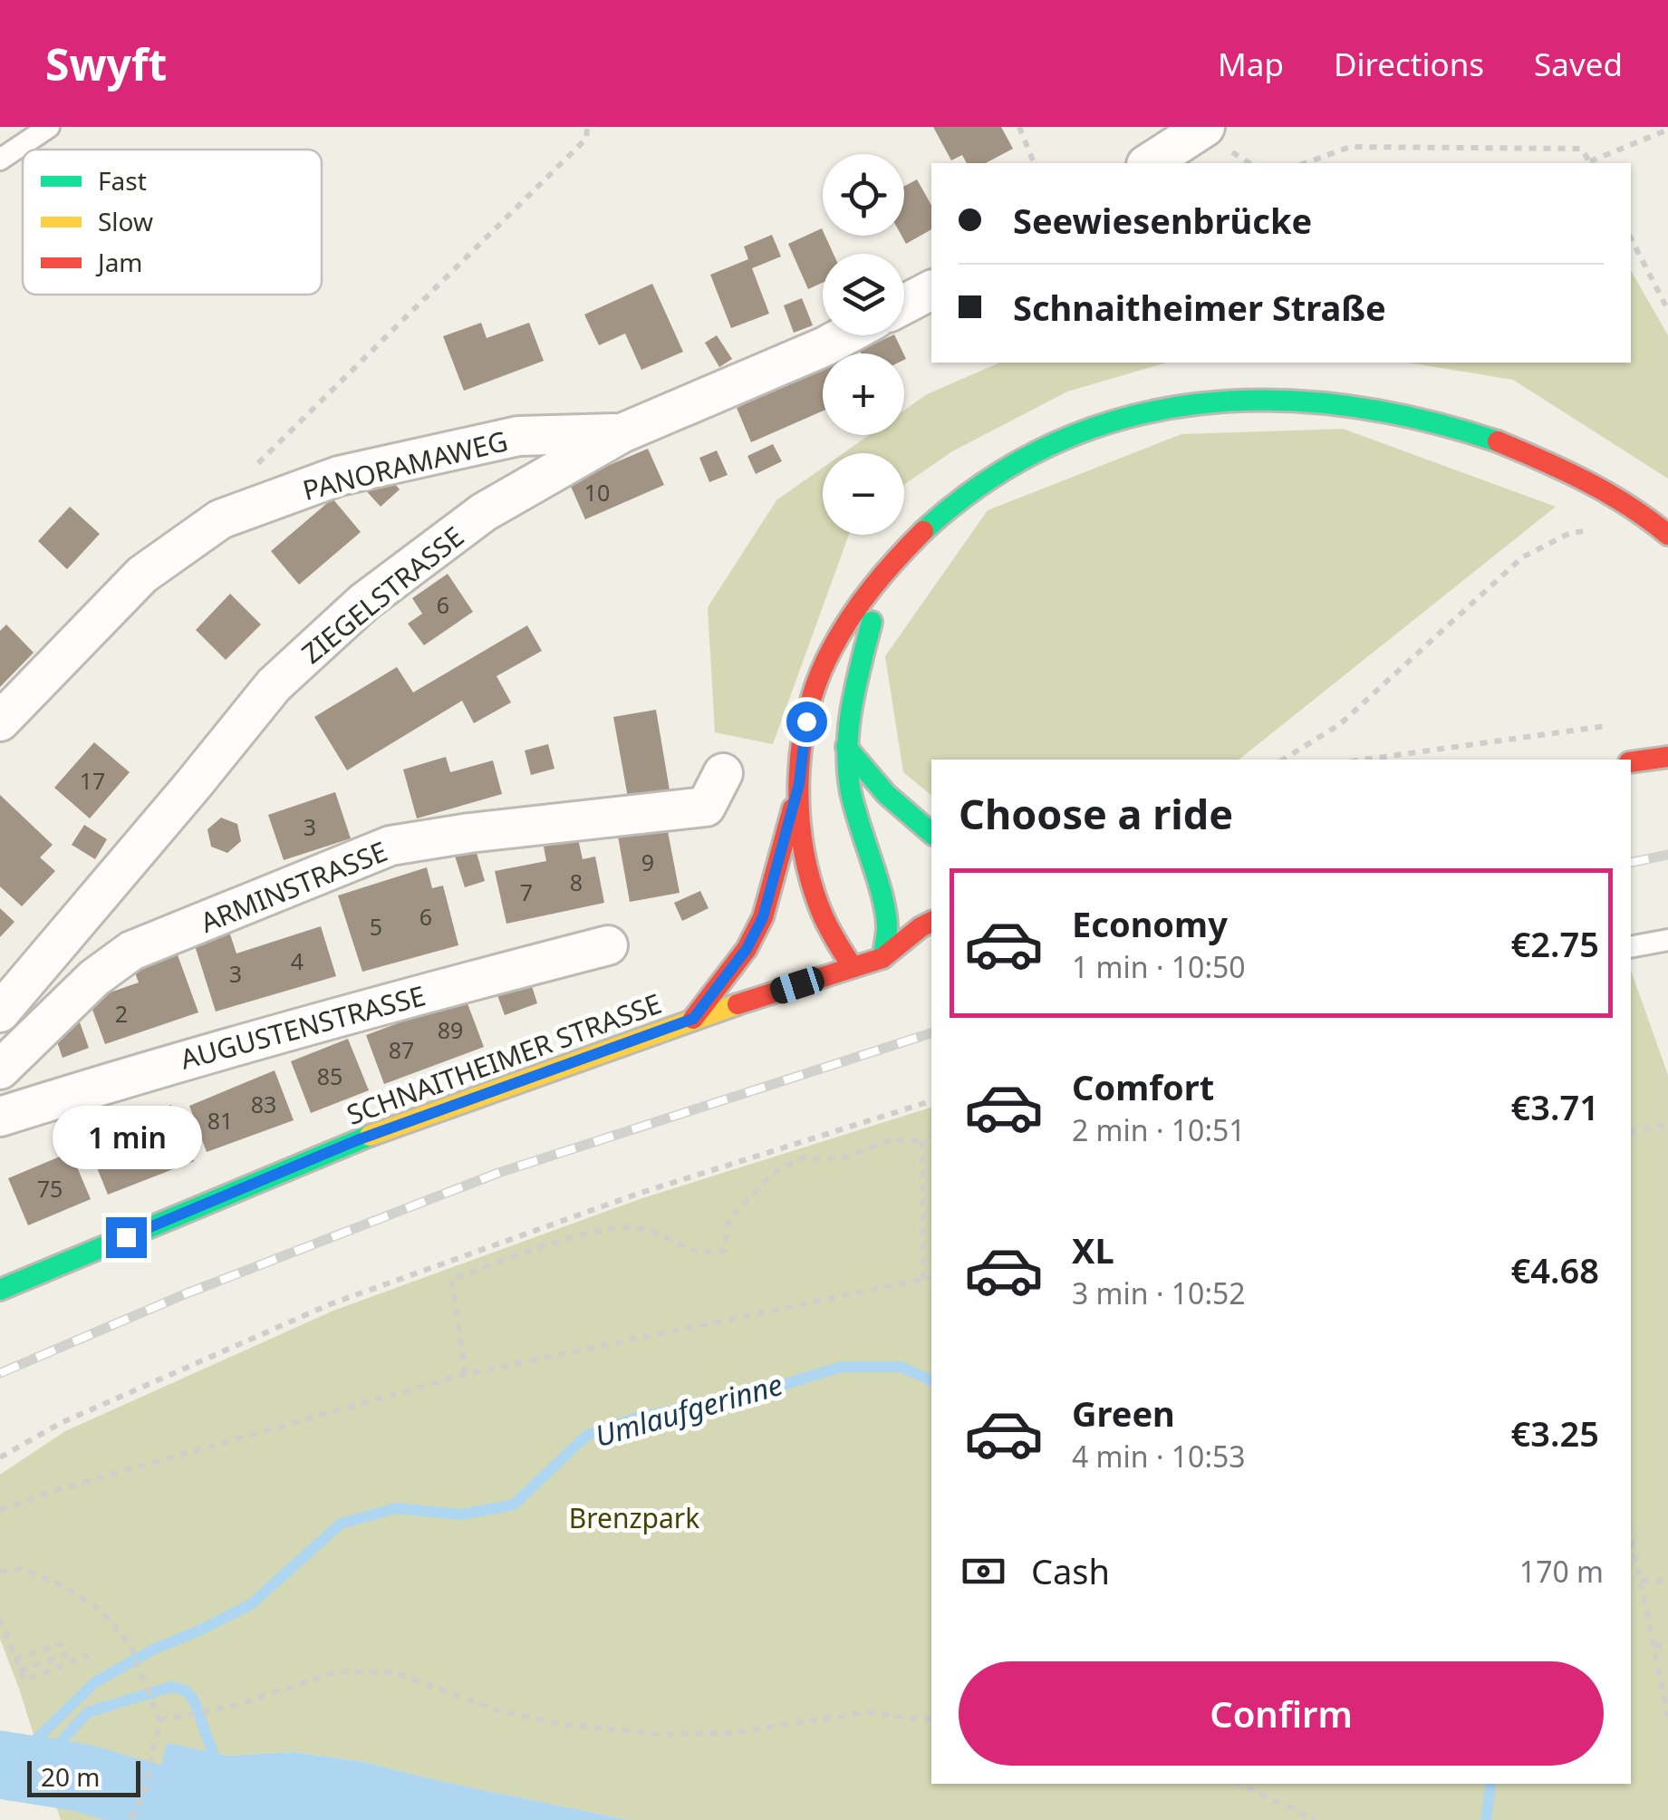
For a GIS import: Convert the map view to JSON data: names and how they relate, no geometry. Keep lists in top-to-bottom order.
{
  "streets": {
    "street": [
      "PANORAMAWEG",
      "ZIEGELSTRASSE",
      "ARMINSTRASSE",
      "AUGUSTENSTRASSE",
      "SCHNAITHEIMER STRASSE"
    ]
  },
  "crossings": [
    ["PANORAMAWEG", "ZIEGELSTRASSE"]
  ],
  "water": ["Umlaufgerinne"],
  "parks": ["Brenzpark"],
  "house_numbers": [
    "10",
    "6",
    "17",
    "3",
    "9",
    "8",
    "7",
    "6",
    "5",
    "4",
    "3",
    "2",
    "89",
    "87",
    "85",
    "83",
    "81",
    "75"
  ],
  "legend": ["Fast", "Slow", "Jam"],
  "scale_bar": "20 m",
  "page": {
    "header": "Swyft",
    "nav": ["Map", "Directions", "Saved"],
    "map_buttons": ["+", "−"],
    "banner": ["Seewiesenbrücke", "Schnaitheimer Straße"],
    "heading": "Choose a ride",
    "list": [
      {
        "name": "Economy",
        "note": "1 min · 10:50",
        "value": "€2.75"
      },
      {
        "name": "Comfort",
        "note": "2 min · 10:51",
        "value": "€3.71"
      },
      {
        "name": "XL",
        "note": "3 min · 10:52",
        "value": "€4.68"
      },
      {
        "name": "Green",
        "note": "4 min · 10:53",
        "value": "€3.25"
      }
    ],
    "bubble": "1 min",
    "pay": ["Cash", "170 m"],
    "buttons": "Confirm",
    "scale": "20 m"
  }
}
